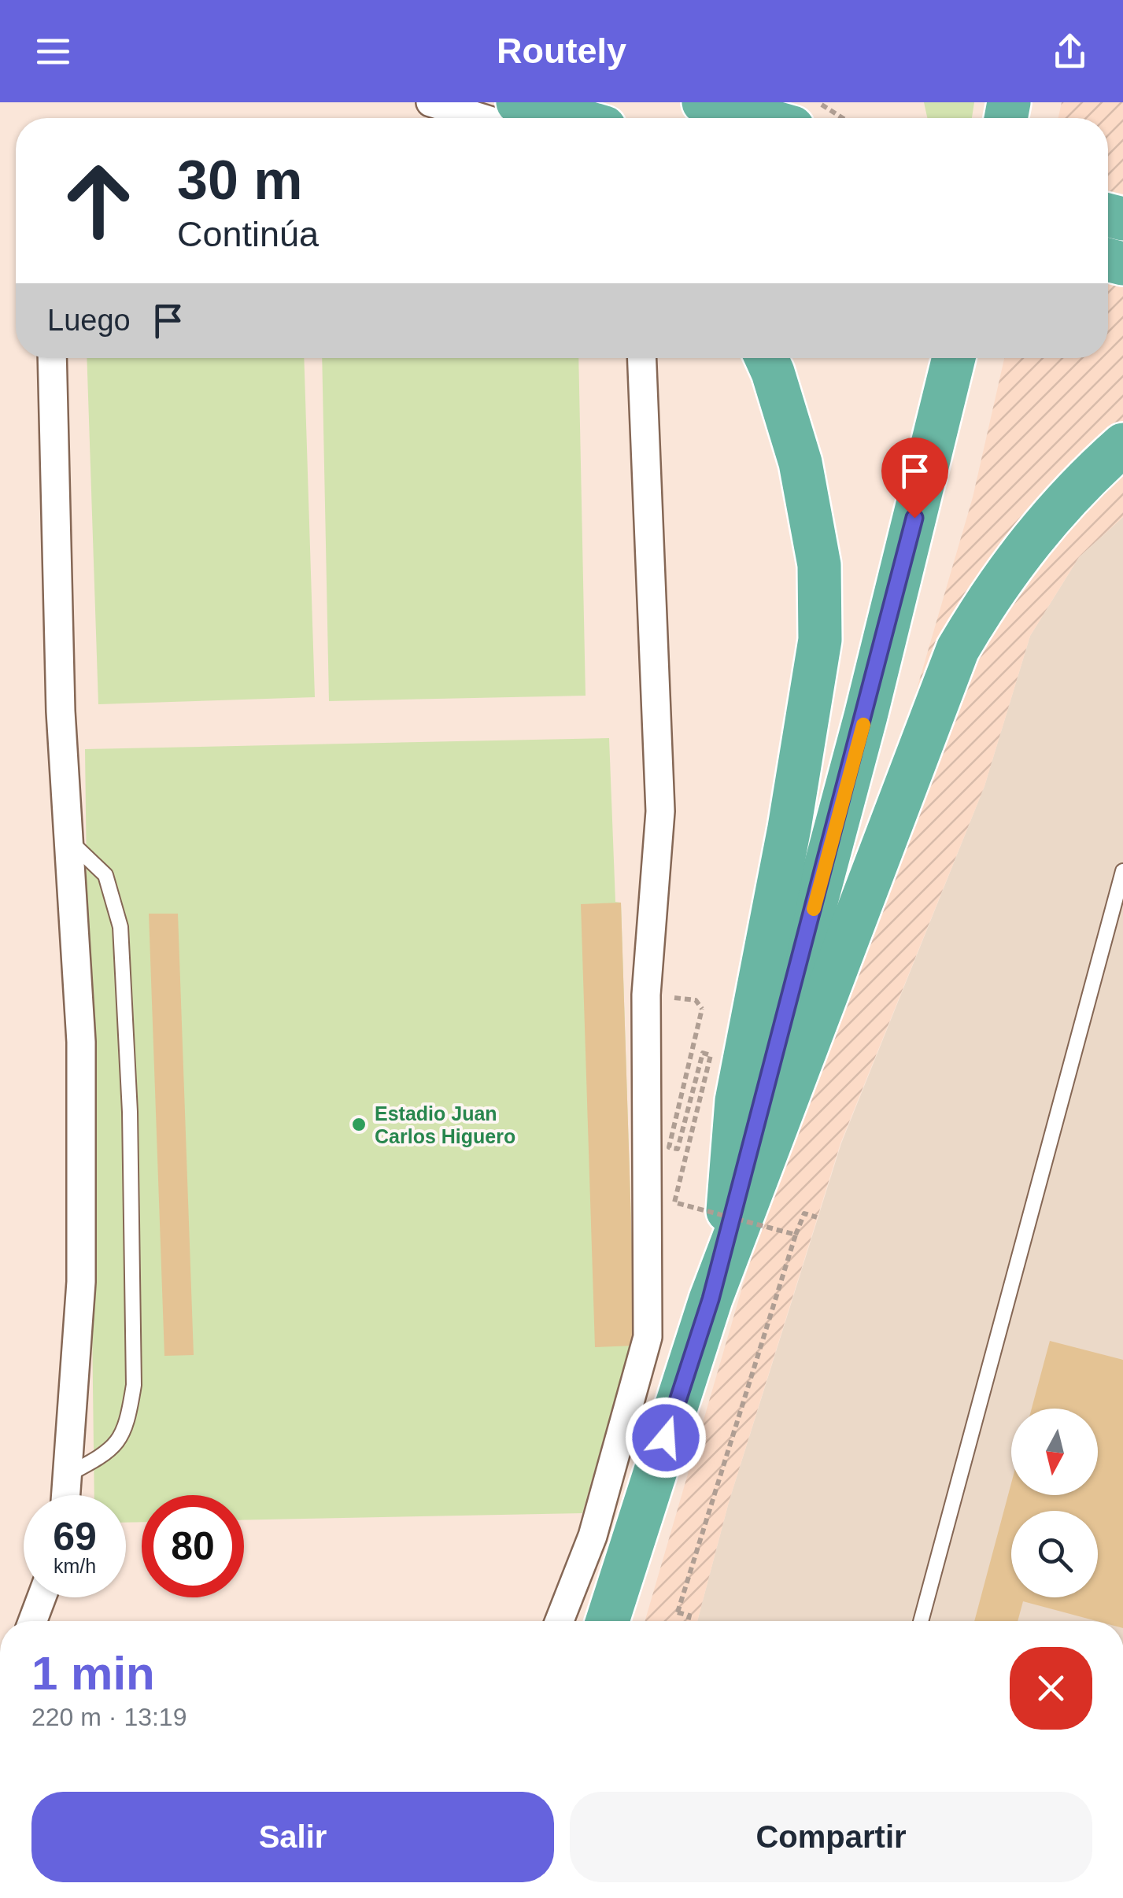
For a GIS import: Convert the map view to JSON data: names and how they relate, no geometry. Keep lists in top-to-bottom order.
{
  "places": ["Estadio Juan Carlos Higuero"],
  "north": "bottom",
  "page": {
    "header": "Routely",
    "turn": ["30 m", "Continúa"],
    "then": "Luego",
    "speed": "69 km/h",
    "limit": "80",
    "heading": ["1 min", "220 m · 13:19"],
    "buttons": ["Salir", "Compartir"]
  }
}
